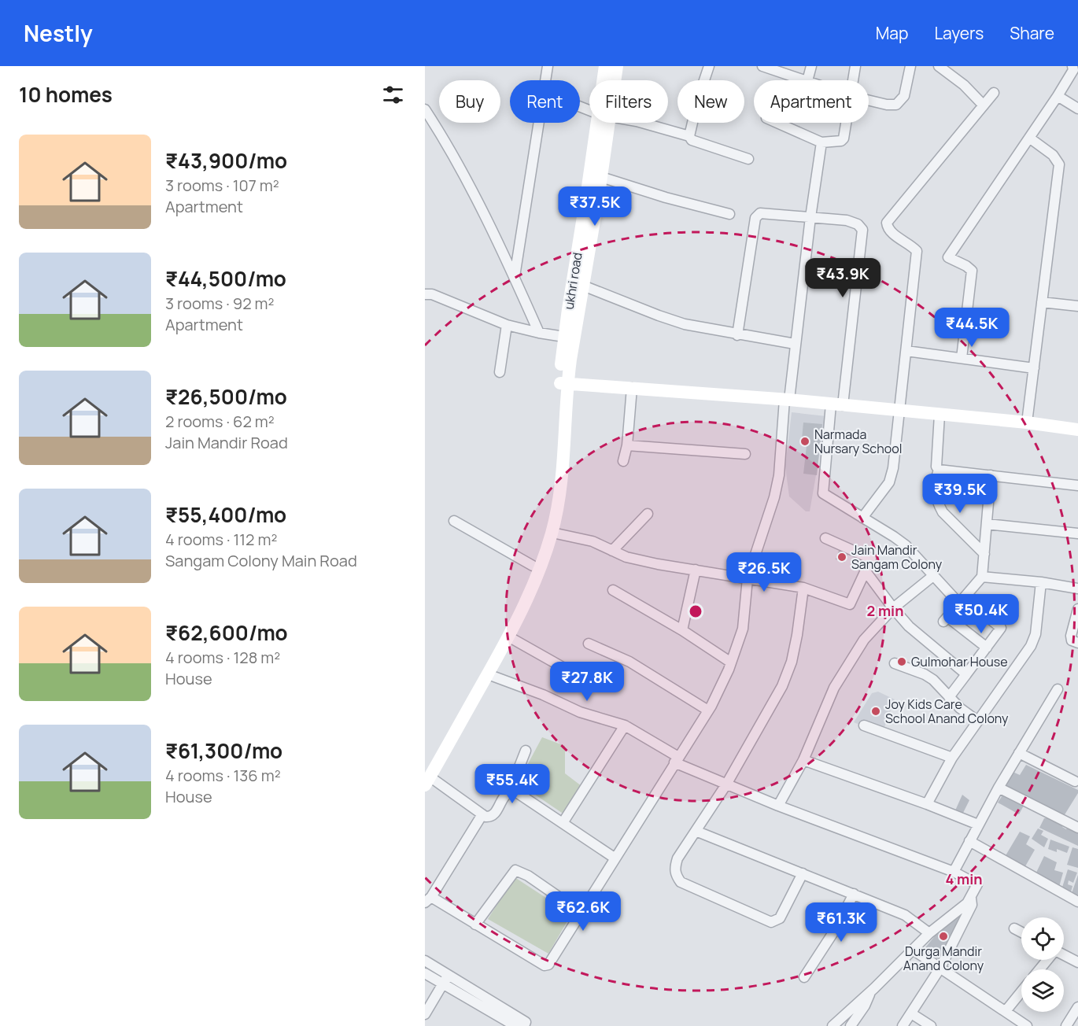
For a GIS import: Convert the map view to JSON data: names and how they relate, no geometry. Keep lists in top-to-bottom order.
{
  "streets": {
    "street": ["ukhri road"]
  },
  "places": [
    "Narmada Nursary School",
    "Jain Mandir Sangam Colony",
    "Gulmohar House",
    "Joy Kids Care School Anand Colony",
    "Durga Mandir Anand Colony"
  ],
  "page": {
    "header": "Nestly",
    "nav": ["Map", "Layers", "Share"],
    "heading": "10 homes",
    "chip": [
      "Buy",
      "Rent",
      "Filters",
      "New",
      "Apartment"
    ],
    "list": [
      {
        "name": "₹43,900/mo",
        "note": "3 rooms · 107 m² · Apartment"
      },
      {
        "name": "₹44,500/mo",
        "note": "3 rooms · 92 m² · Apartment"
      },
      {
        "name": "₹26,500/mo",
        "note": "2 rooms · 62 m² · Jain Mandir Road"
      },
      {
        "name": "₹55,400/mo",
        "note": "4 rooms · 112 m² · Sangam Colony Main Road"
      },
      {
        "name": "₹62,600/mo",
        "note": "4 rooms · 128 m² · House"
      },
      {
        "name": "₹61,300/mo",
        "note": "4 rooms · 136 m² · House"
      }
    ],
    "price": [
      "₹37.5K",
      "₹43.9K",
      "₹44.5K",
      "₹39.5K",
      "₹26.5K",
      "₹50.4K",
      "₹27.8K",
      "₹55.4K",
      "₹62.6K",
      "₹61.3K"
    ]
  },
  "rings": ["2 min", "4 min"]
}
